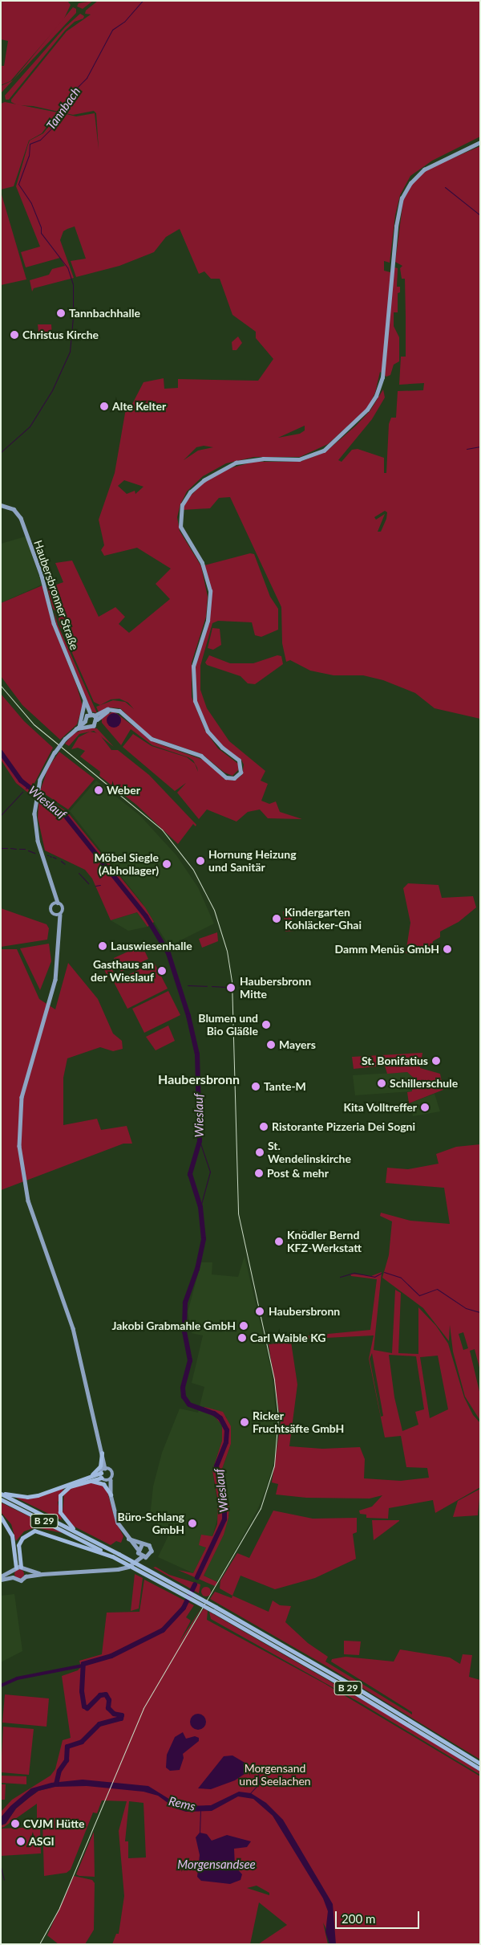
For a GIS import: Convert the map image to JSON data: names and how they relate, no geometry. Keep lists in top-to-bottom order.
{
  "streets": {
    "highway": ["B 29"],
    "main road": ["Haubersbronner Straße"]
  },
  "districts": ["Haubersbronn"],
  "water": [
    "Tannbach",
    "Wieslauf",
    "Rems",
    "Morgensandsee"
  ],
  "parks": ["Morgensand und Seelachen"],
  "places": [
    "Tannbachhalle",
    "Christus Kirche",
    "Alte Kelter",
    "Weber",
    "Hornung Heizung und Sanitär",
    "Möbel Siegle (Abhollager)",
    "Kindergarten Kohläcker-Ghai",
    "Lauswiesenhalle",
    "Damm Menüs GmbH",
    "Gasthaus an der Wieslauf",
    "Haubersbronn Mitte",
    "Blumen und Bio Gläßle",
    "Mayers",
    "St. Bonifatius",
    "Schillerschule",
    "Tante-M",
    "Kita Volltreffer",
    "Ristorante Pizzeria Dei Sogni",
    "St. Wendelinskirche",
    "Post & mehr",
    "Knödler Bernd KFZ-Werkstatt",
    "Haubersbronn",
    "Jakobi Grabmahle GmbH",
    "Carl Waible KG",
    "Ricker Fruchtsäfte GmbH",
    "Büro-Schlang GmbH",
    "CVJM Hütte",
    "ASGI"
  ],
  "scale_bar": "200 m"
}
